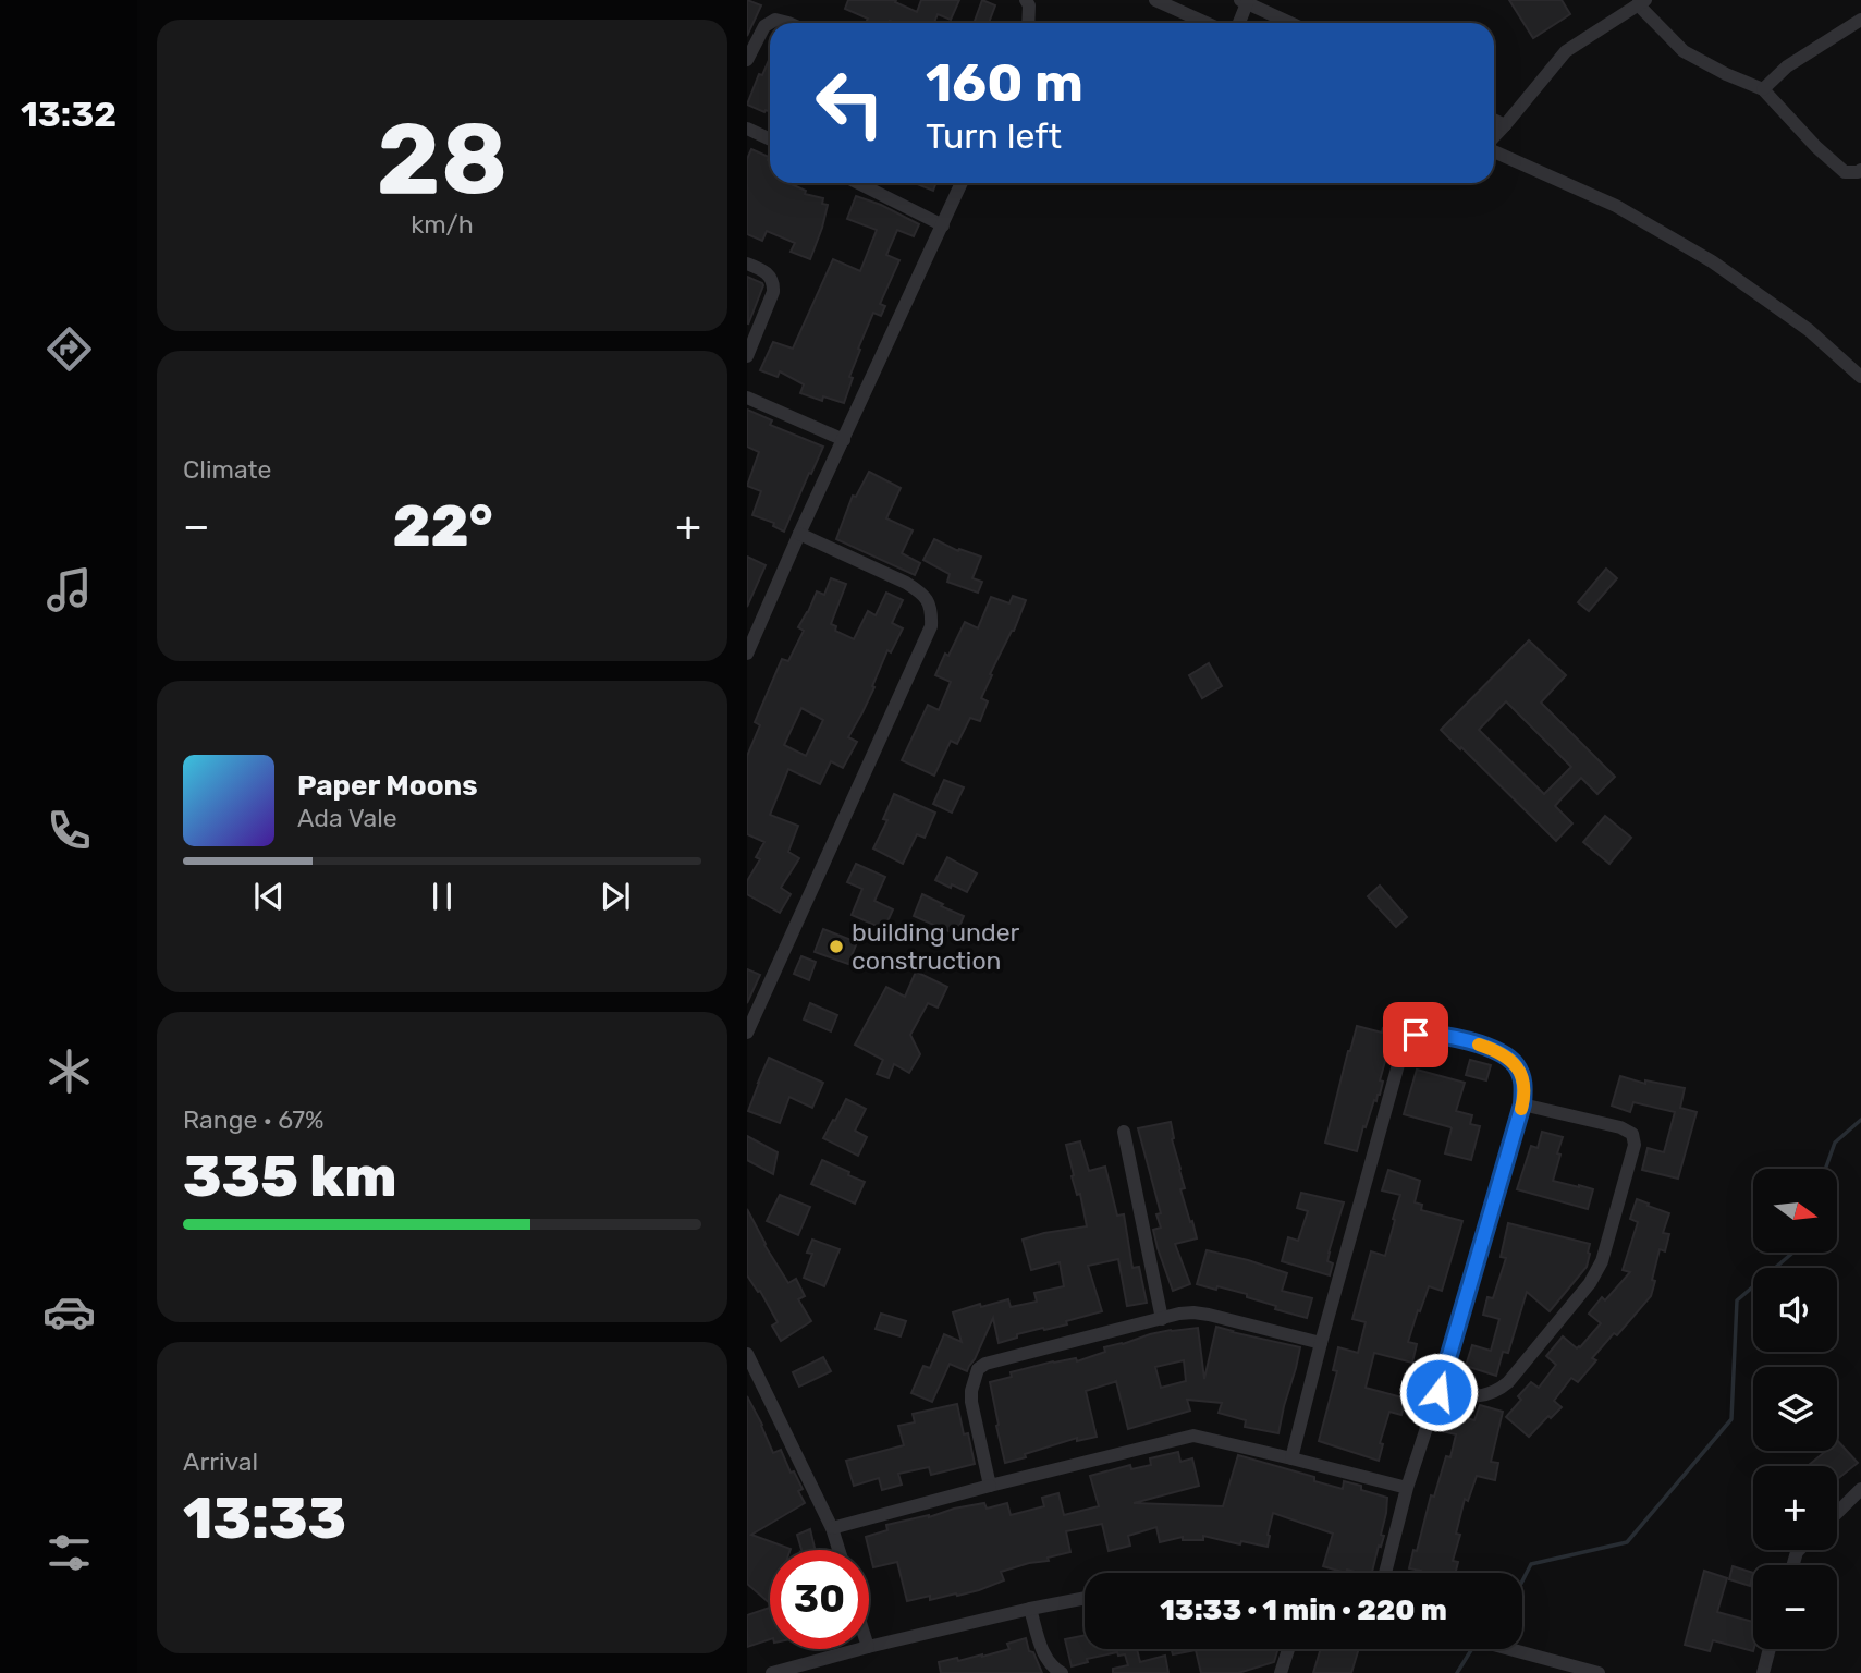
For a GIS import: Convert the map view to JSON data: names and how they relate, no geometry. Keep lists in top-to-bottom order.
{
  "places": ["building under construction"],
  "north": "right",
  "page": {
    "tabs": "13:32",
    "tile": [
      ["28", "km/h"],
      "Climate",
      ["Range · 67%", "335 km"],
      ["Arrival", "13:33"]
    ],
    "turn": ["160 m", "Turn left"],
    "heat": ["−", "22°", "+"],
    "song": ["Paper Moons", "Ada Vale"],
    "map_buttons": ["+", "−"],
    "limit": "30",
    "trip": "13:33 · 1 min · 220 m"
  }
}
